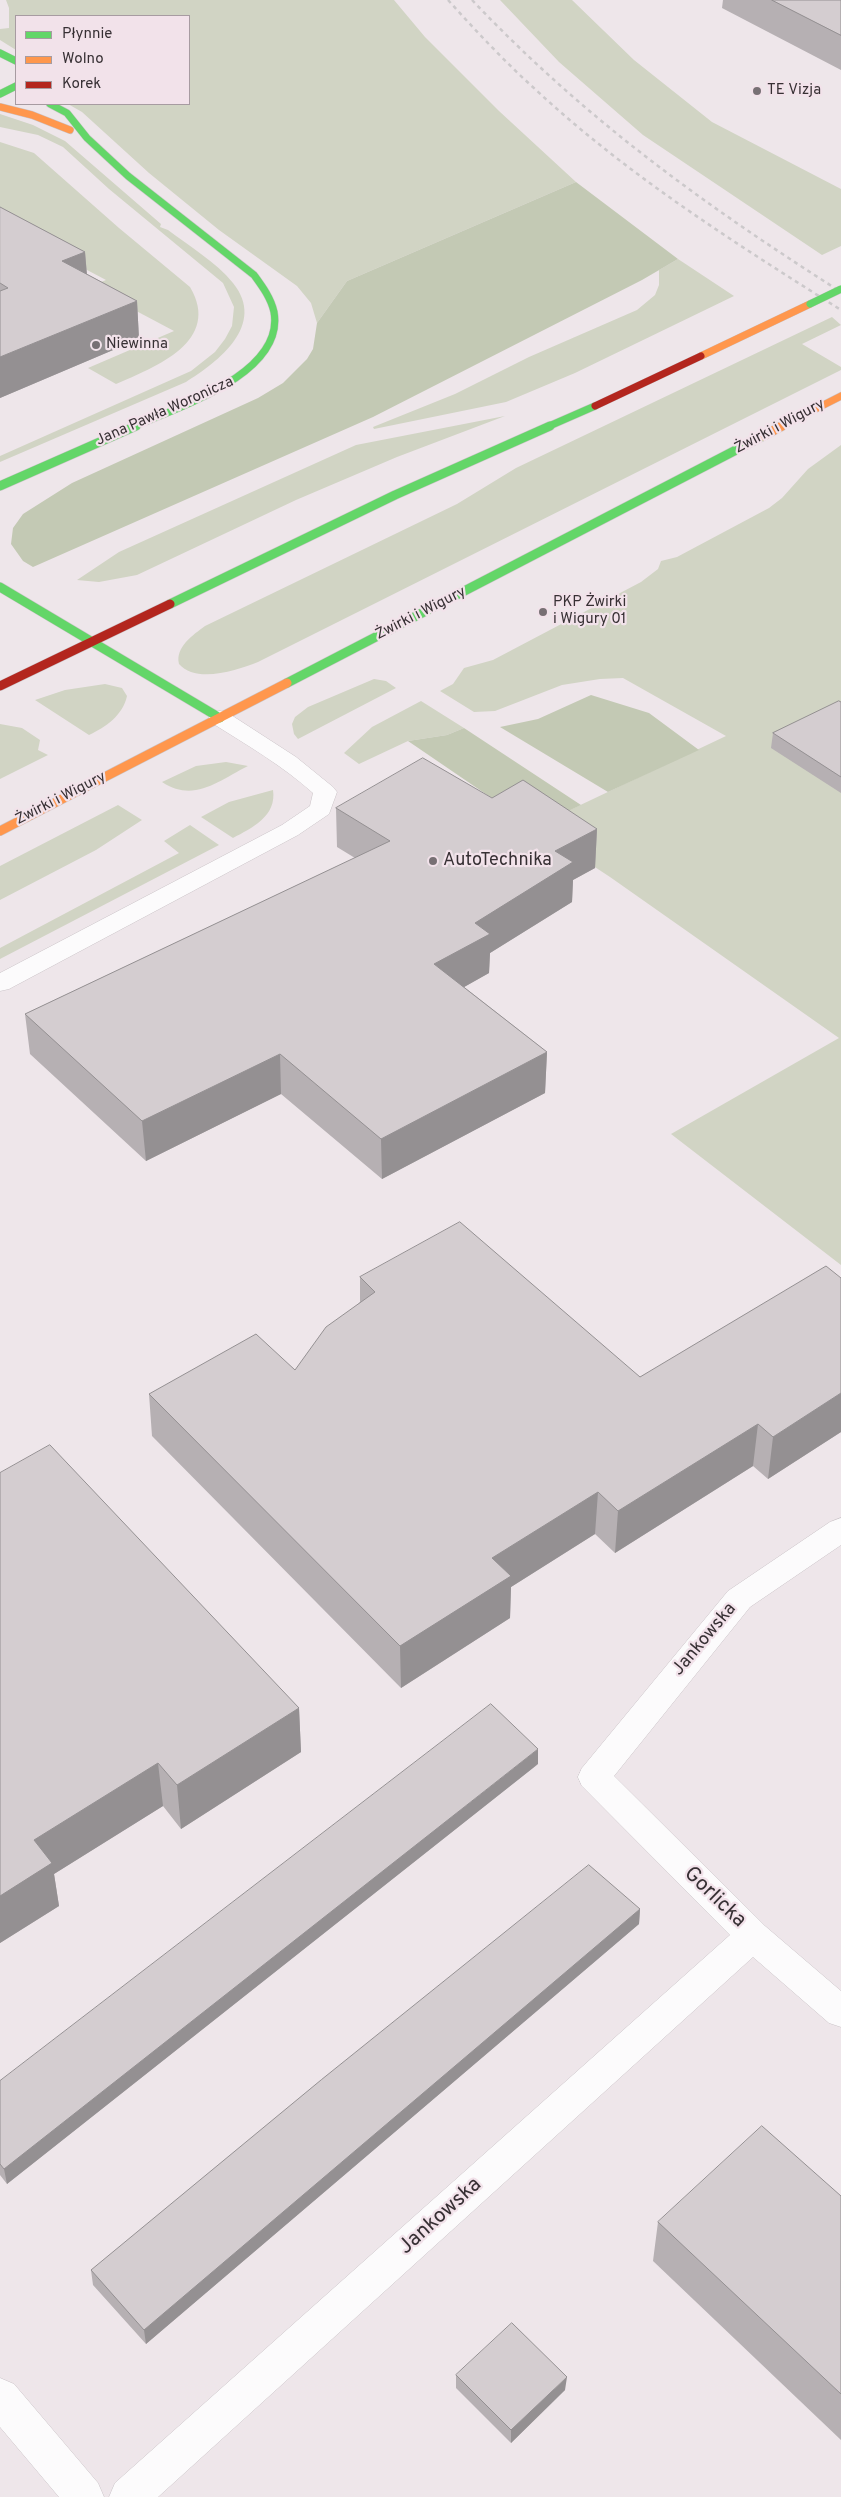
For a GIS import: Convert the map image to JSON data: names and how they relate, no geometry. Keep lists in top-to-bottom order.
{
  "streets": {
    "main road": ["Jana Pawła Woronicza", "Żwirki i Wigury"],
    "street": ["Jankowska", "Gorlicka"]
  },
  "crossings": [
    ["Jankowska", "Gorlicka"]
  ],
  "places": [
    "TE Vizja",
    "Niewinna",
    "PKP Żwirki i Wigury 01",
    "AutoTechnika"
  ],
  "legend": ["Płynnie", "Wolno", "Korek"]
}
